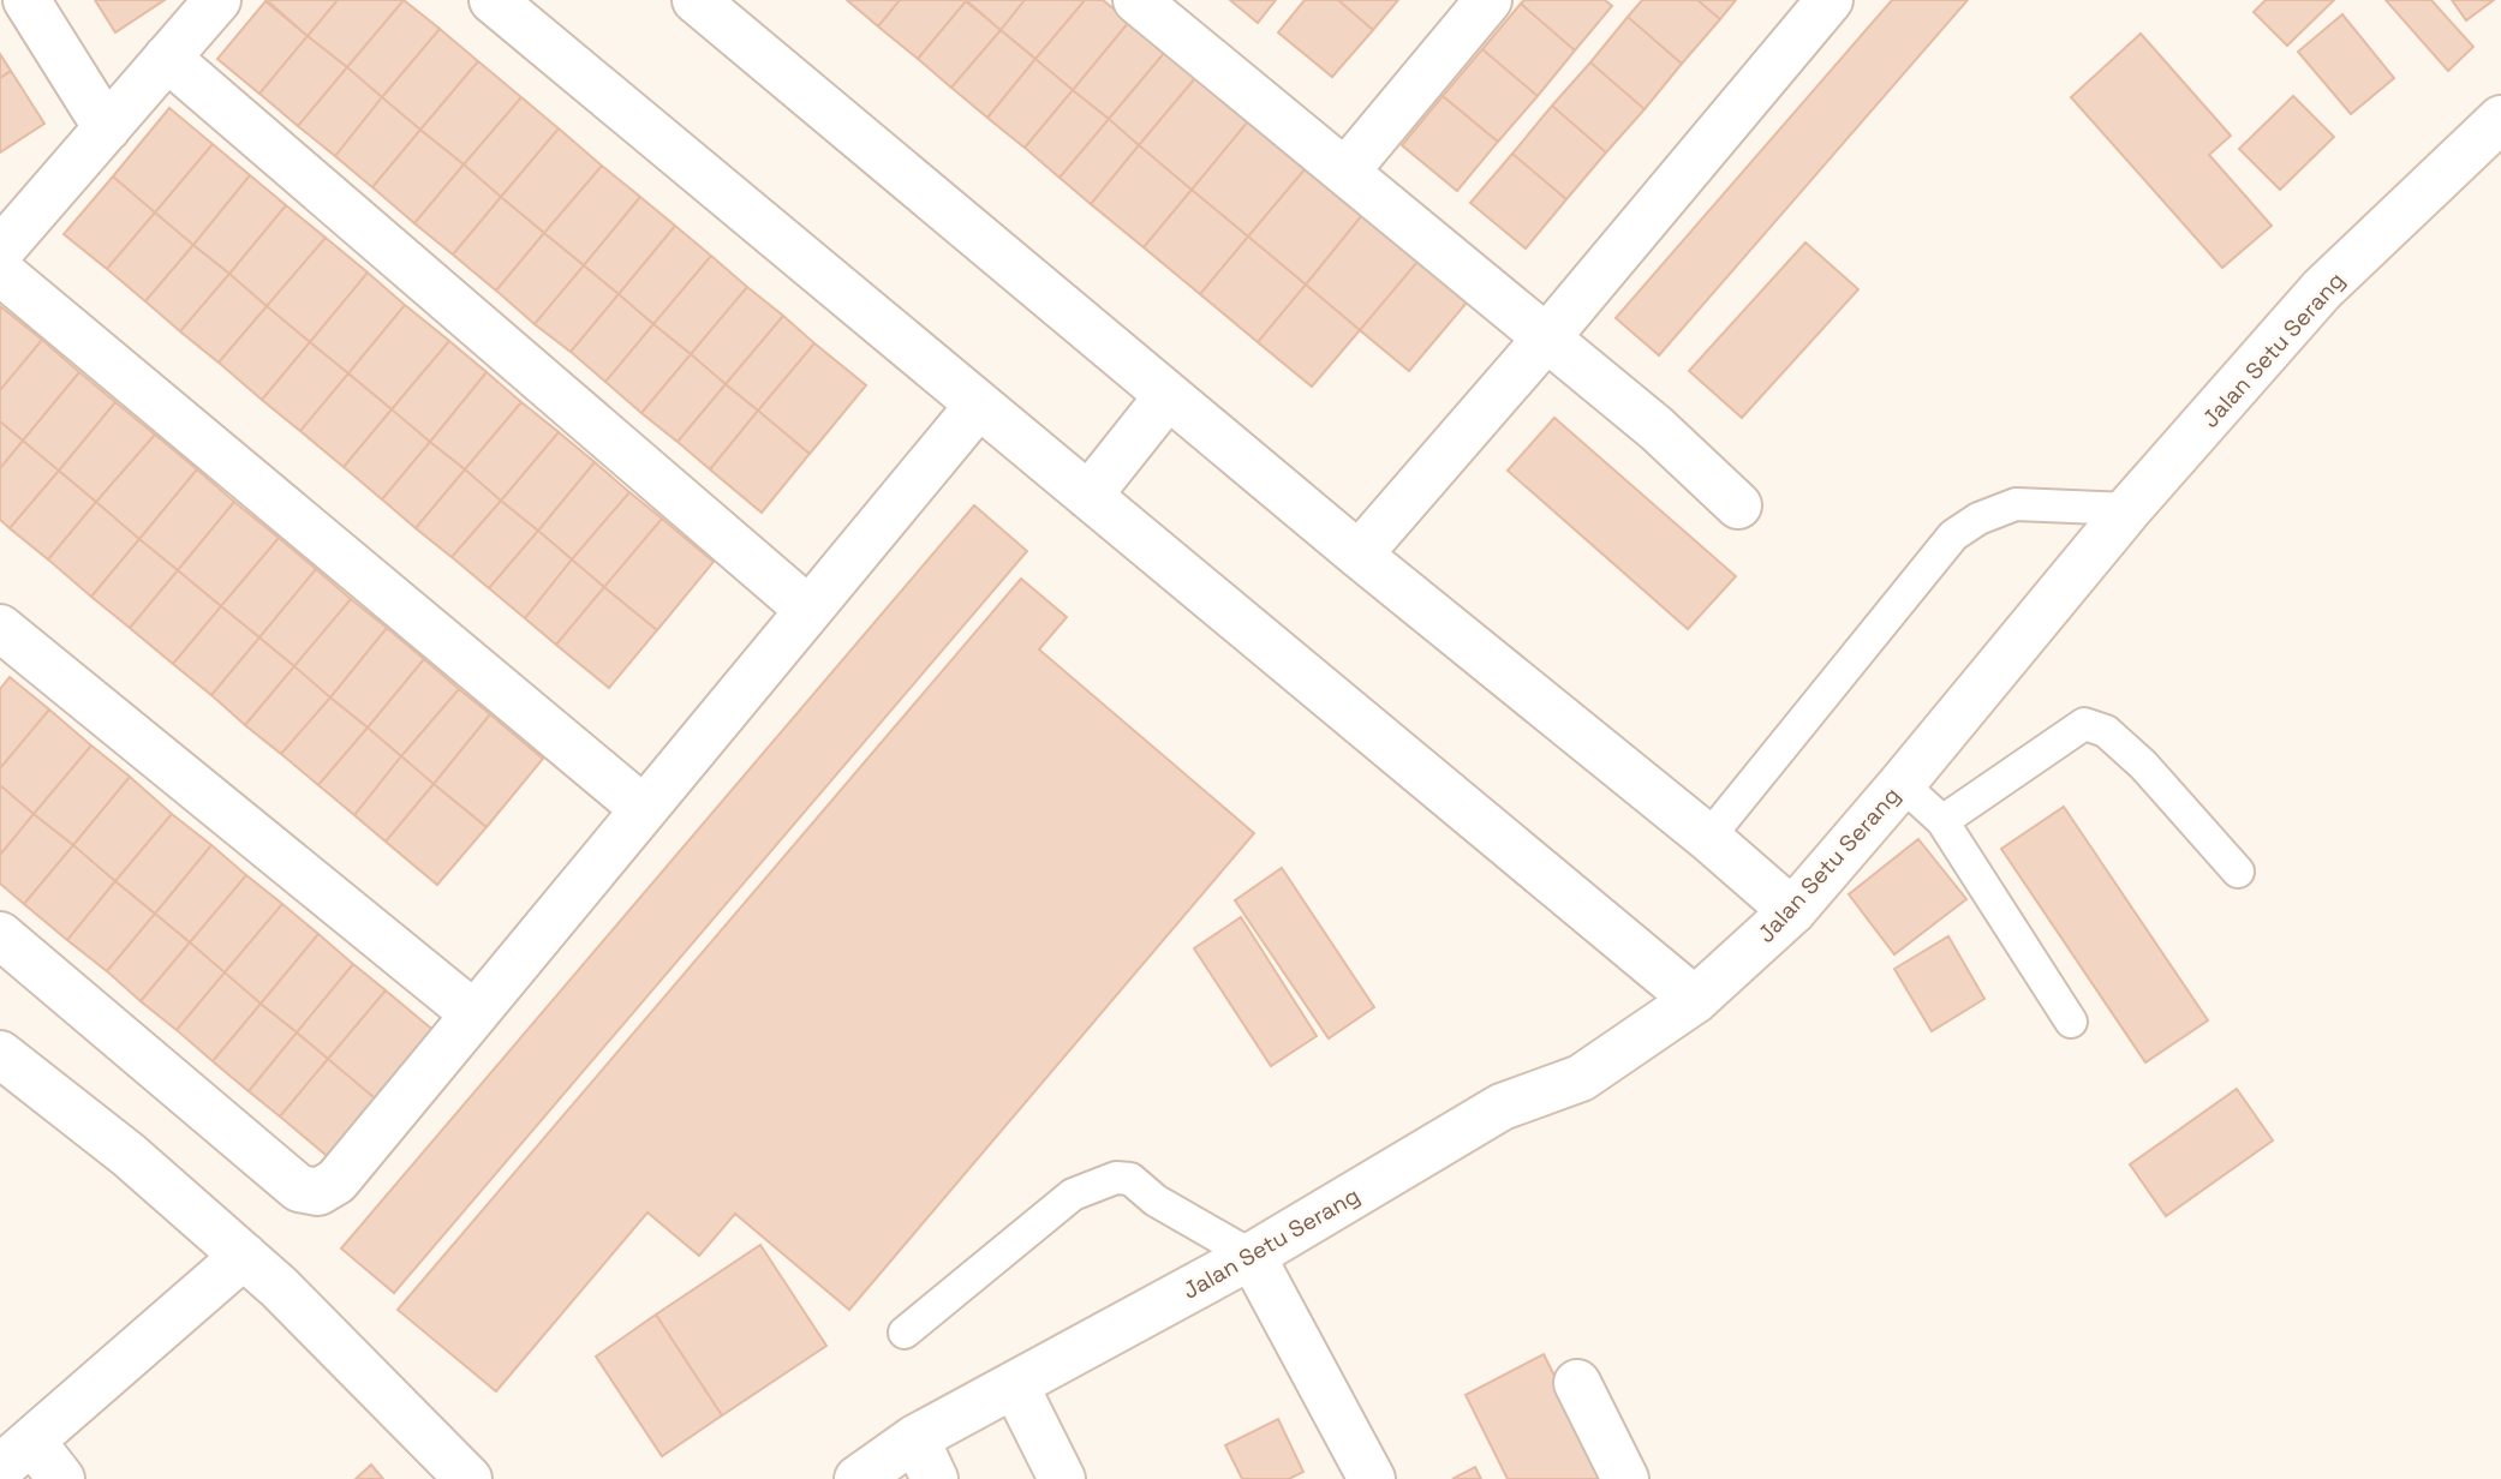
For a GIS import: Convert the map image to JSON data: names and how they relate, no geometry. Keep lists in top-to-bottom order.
{
  "streets": {
    "street": ["Jalan Setu Serang"]
  }
}
